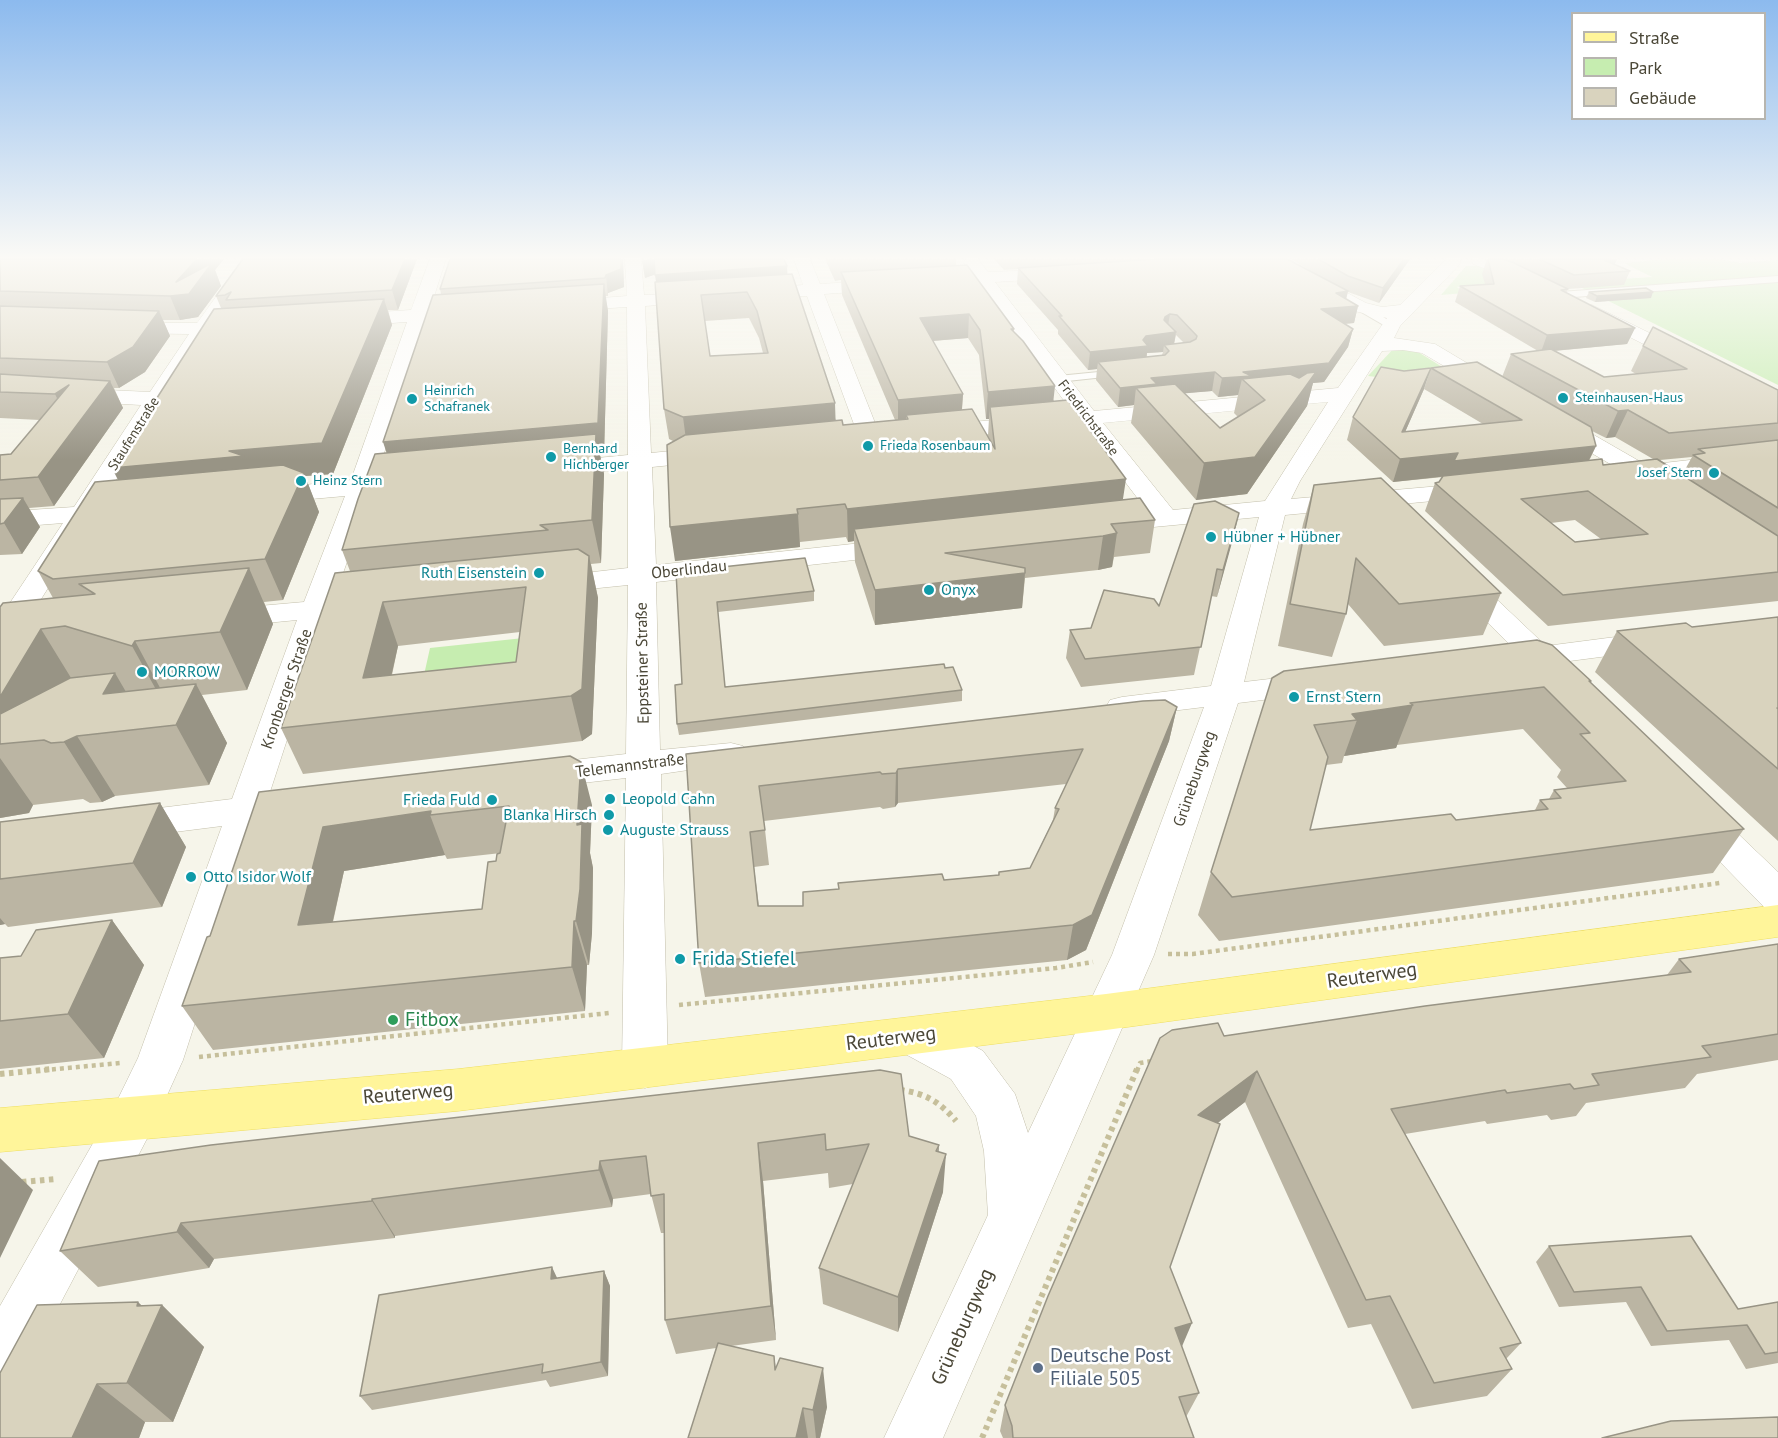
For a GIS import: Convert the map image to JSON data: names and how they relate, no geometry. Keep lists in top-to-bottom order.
{
  "streets": {
    "main road": ["Reuterweg"],
    "street": [
      "Friedrichstraße",
      "Staufenstraße",
      "Oberlindau",
      "Eppsteiner Straße",
      "Kronberger Straße",
      "Telemannstraße",
      "Grüneburgweg"
    ]
  },
  "crossings": [
    ["Oberlindau", "Eppsteiner Straße"],
    ["Eppsteiner Straße", "Telemannstraße"],
    ["Eppsteiner Straße", "Reuterweg"],
    ["Kronberger Straße", "Reuterweg"],
    ["Grüneburgweg", "Reuterweg"]
  ],
  "places": [
    "Steinhausen-Haus",
    "Heinrich Schafranek",
    "Frieda Rosenbaum",
    "Bernhard Hichberger",
    "Josef Stern",
    "Heinz Stern",
    "Hübner + Hübner",
    "Ruth Eisenstein",
    "Onyx",
    "MORROW",
    "Ernst Stern",
    "Leopold Cahn",
    "Frieda Fuld",
    "Blanka Hirsch",
    "Auguste Strauss",
    "Otto Isidor Wolf",
    "Frida Stiefel",
    "Fitbox",
    "Deutsche Post Filiale 505"
  ],
  "legend": ["Straße", "Park", "Gebäude"]
}
